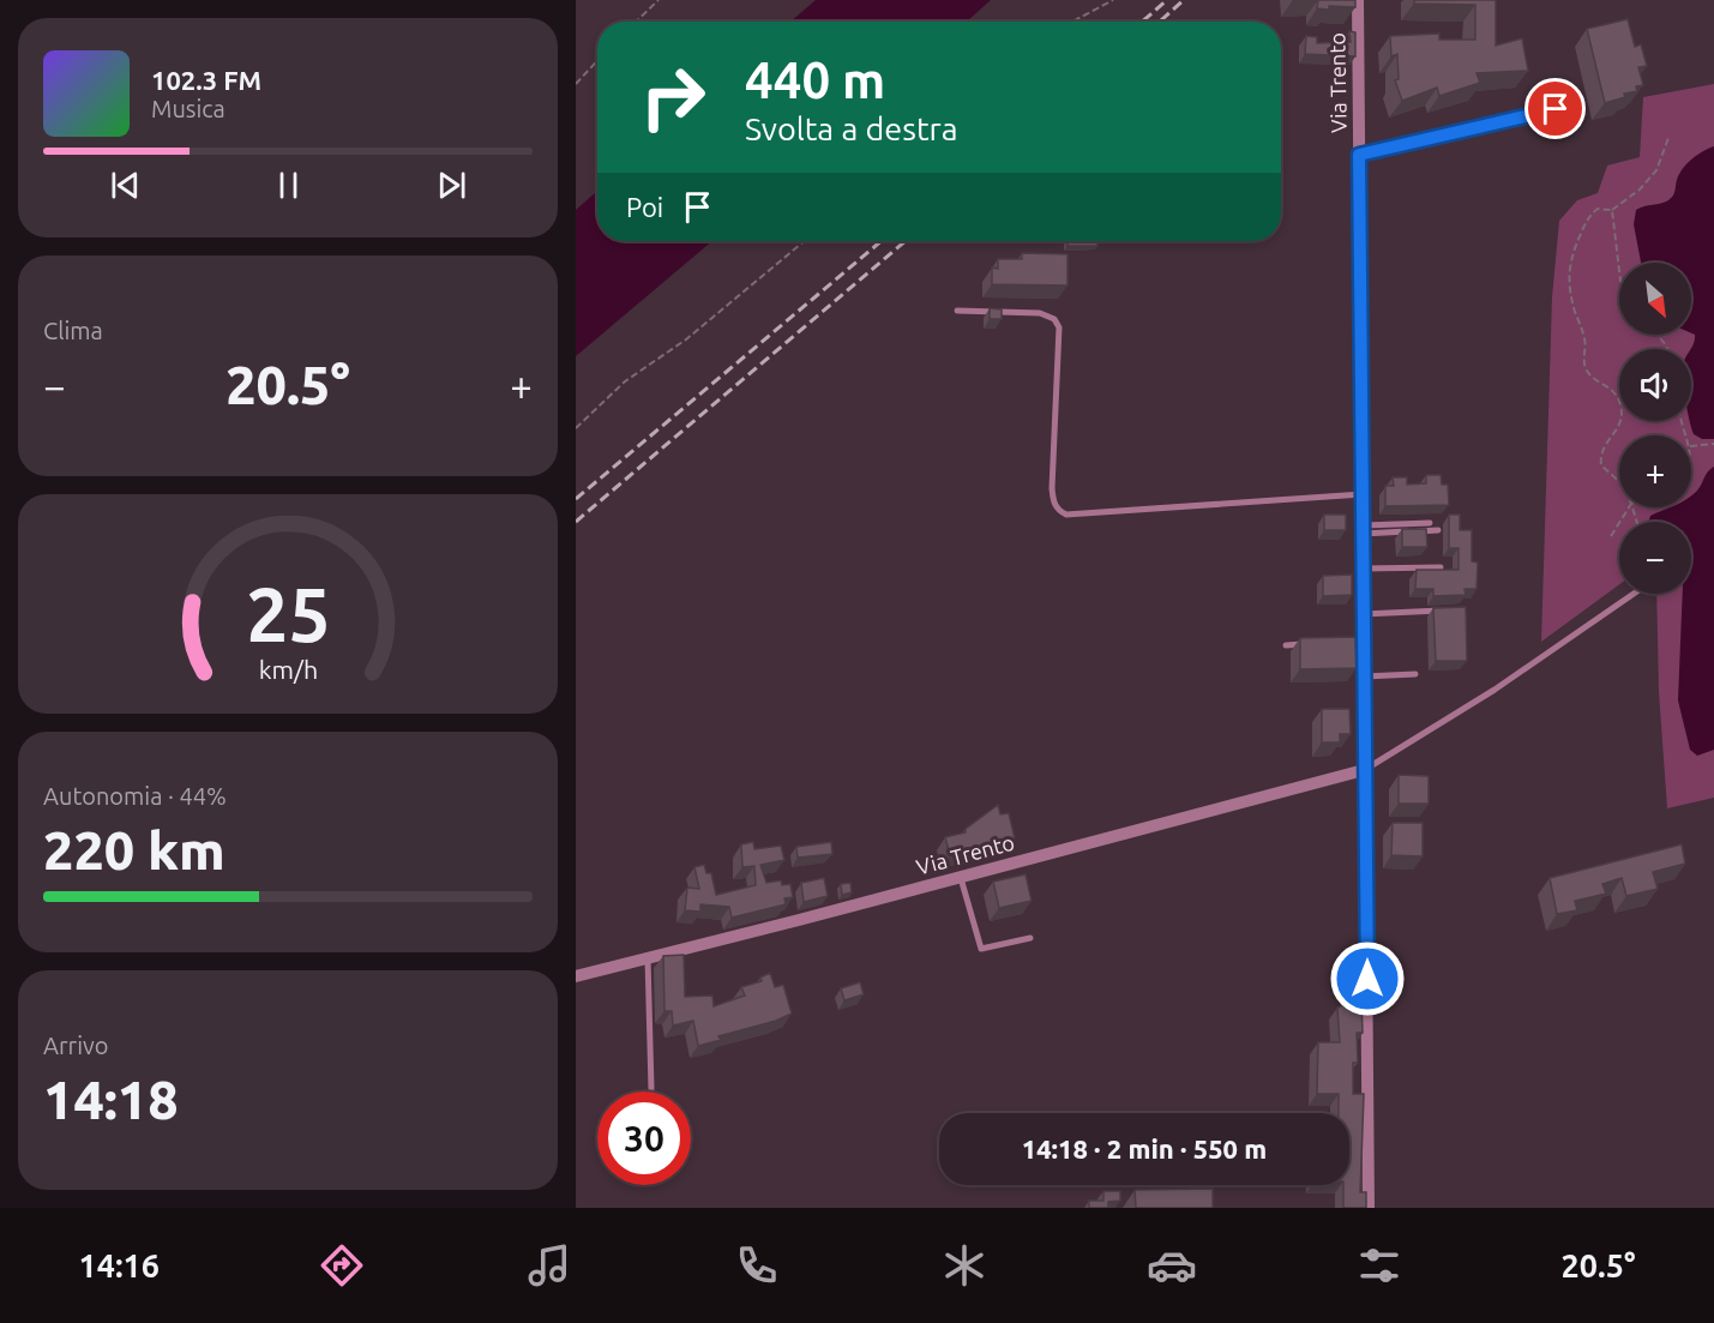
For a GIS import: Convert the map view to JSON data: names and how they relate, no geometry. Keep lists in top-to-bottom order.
{
  "streets": {
    "street": ["Via Trento"]
  },
  "north": "bottom right",
  "page": {
    "turn": ["440 m", "Svolta a destra"],
    "song": ["102.3 FM", "Musica"],
    "then": "Poi",
    "tile": [
      "Clima",
      ["Autonomia · 44%", "220 km"],
      ["Arrivo", "14:18"]
    ],
    "map_buttons": ["+", "−"],
    "heat": ["−", "20.5°", "+"],
    "limit": "30",
    "trip": "14:18 · 2 min · 550 m",
    "tabs": ["14:16", "20.5°"],
    "gauge": ["25", "km/h"]
  }
}
